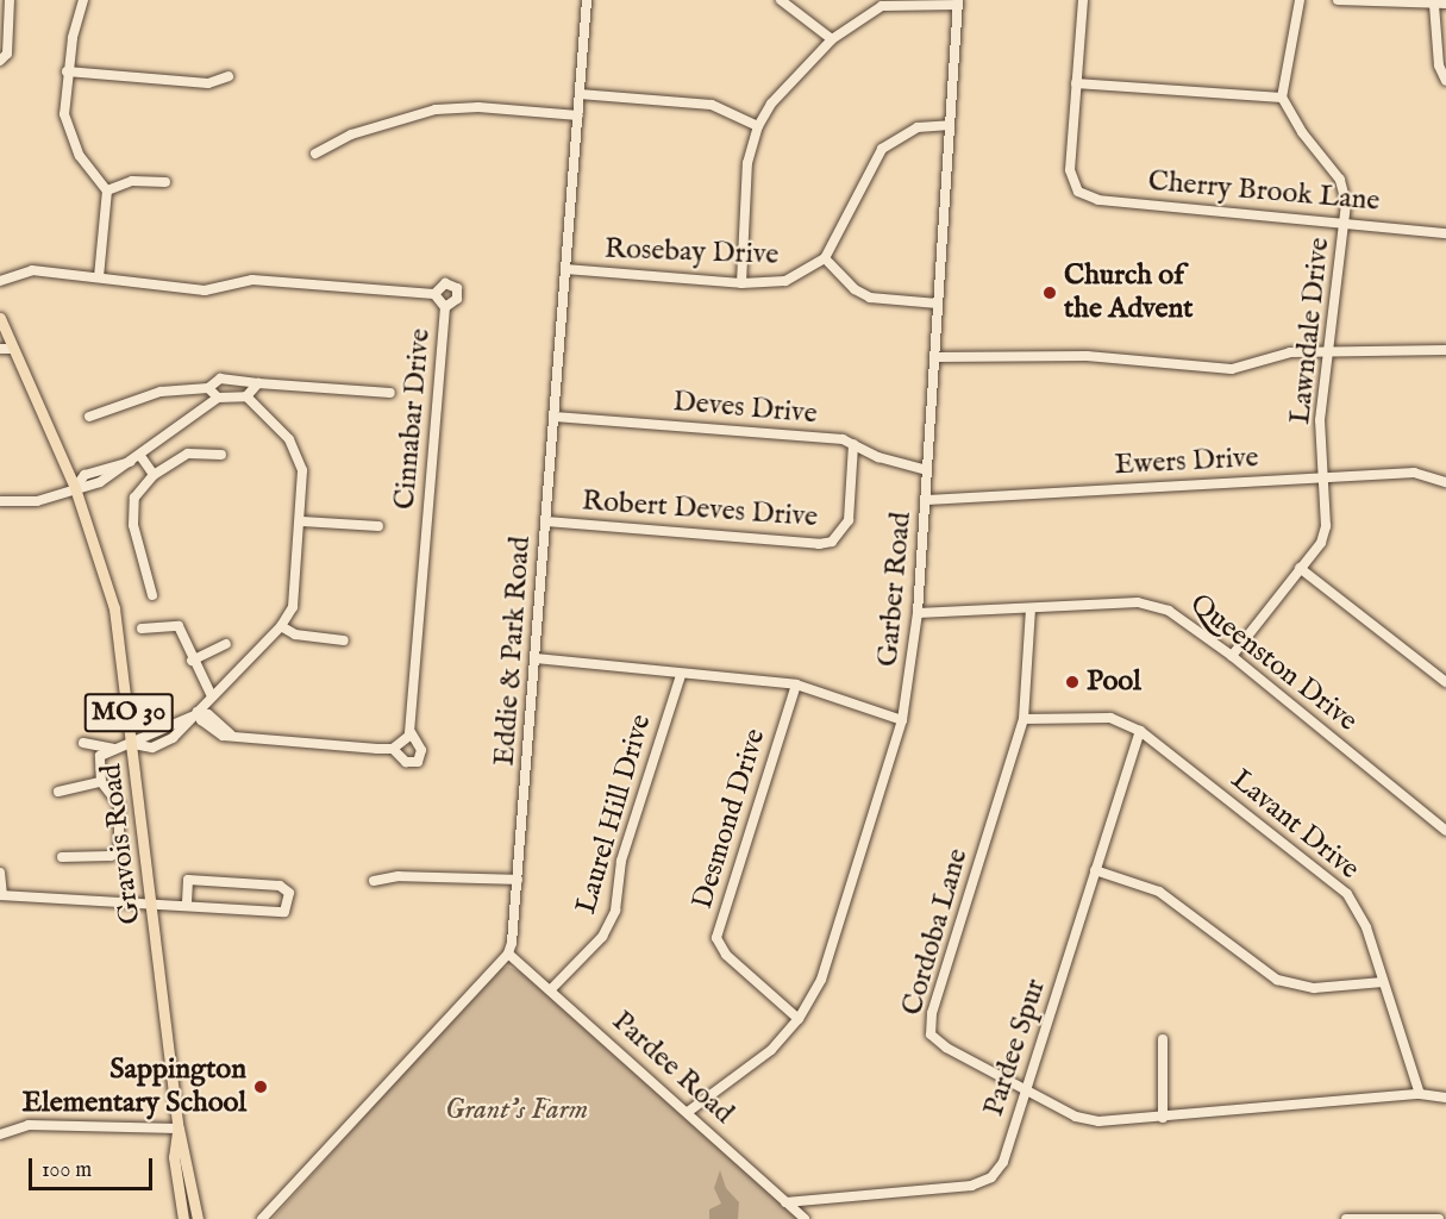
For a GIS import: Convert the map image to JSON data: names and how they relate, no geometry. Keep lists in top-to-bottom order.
{
  "streets": {
    "main road": ["MO 30", "Gravois Road"],
    "street": [
      "Cherry Brook Lane",
      "Rosebay Drive",
      "Lawndale Drive",
      "Deves Drive",
      "Cinnabar Drive",
      "Ewers Drive",
      "Robert Deves Drive",
      "Garber Road",
      "Eddie & Park Road",
      "Queenston Drive",
      "Laurel Hill Drive",
      "Desmond Drive",
      "Lavant Drive",
      "Cordoba Lane",
      "Pardee Spur",
      "Pardee Road"
    ]
  },
  "crossings": [
    ["Cherry Brook Lane", "Lawndale Drive"],
    ["Rosebay Drive", "Eddie & Park Road"],
    ["Lawndale Drive", "Ewers Drive"],
    ["Lawndale Drive", "Queenston Drive"],
    ["Deves Drive", "Robert Deves Drive"],
    ["Deves Drive", "Garber Road"],
    ["Deves Drive", "Eddie & Park Road"],
    ["Ewers Drive", "Garber Road"],
    ["Robert Deves Drive", "Eddie & Park Road"],
    ["Garber Road", "Queenston Drive"],
    ["Garber Road", "Desmond Drive"],
    ["Garber Road", "Pardee Road"],
    ["Eddie & Park Road", "Pardee Road"],
    ["Queenston Drive", "Cordoba Lane"],
    ["Laurel Hill Drive", "Pardee Road"],
    ["Lavant Drive", "Cordoba Lane"],
    ["Lavant Drive", "Pardee Spur"],
    ["Cordoba Lane", "Pardee Spur"],
    ["Pardee Spur", "Pardee Road"]
  ],
  "parks": ["Grant's Farm"],
  "places": ["Church of the Advent", "Pool", "Sappington Elementary School"],
  "scale_bar": "100 m"
}
